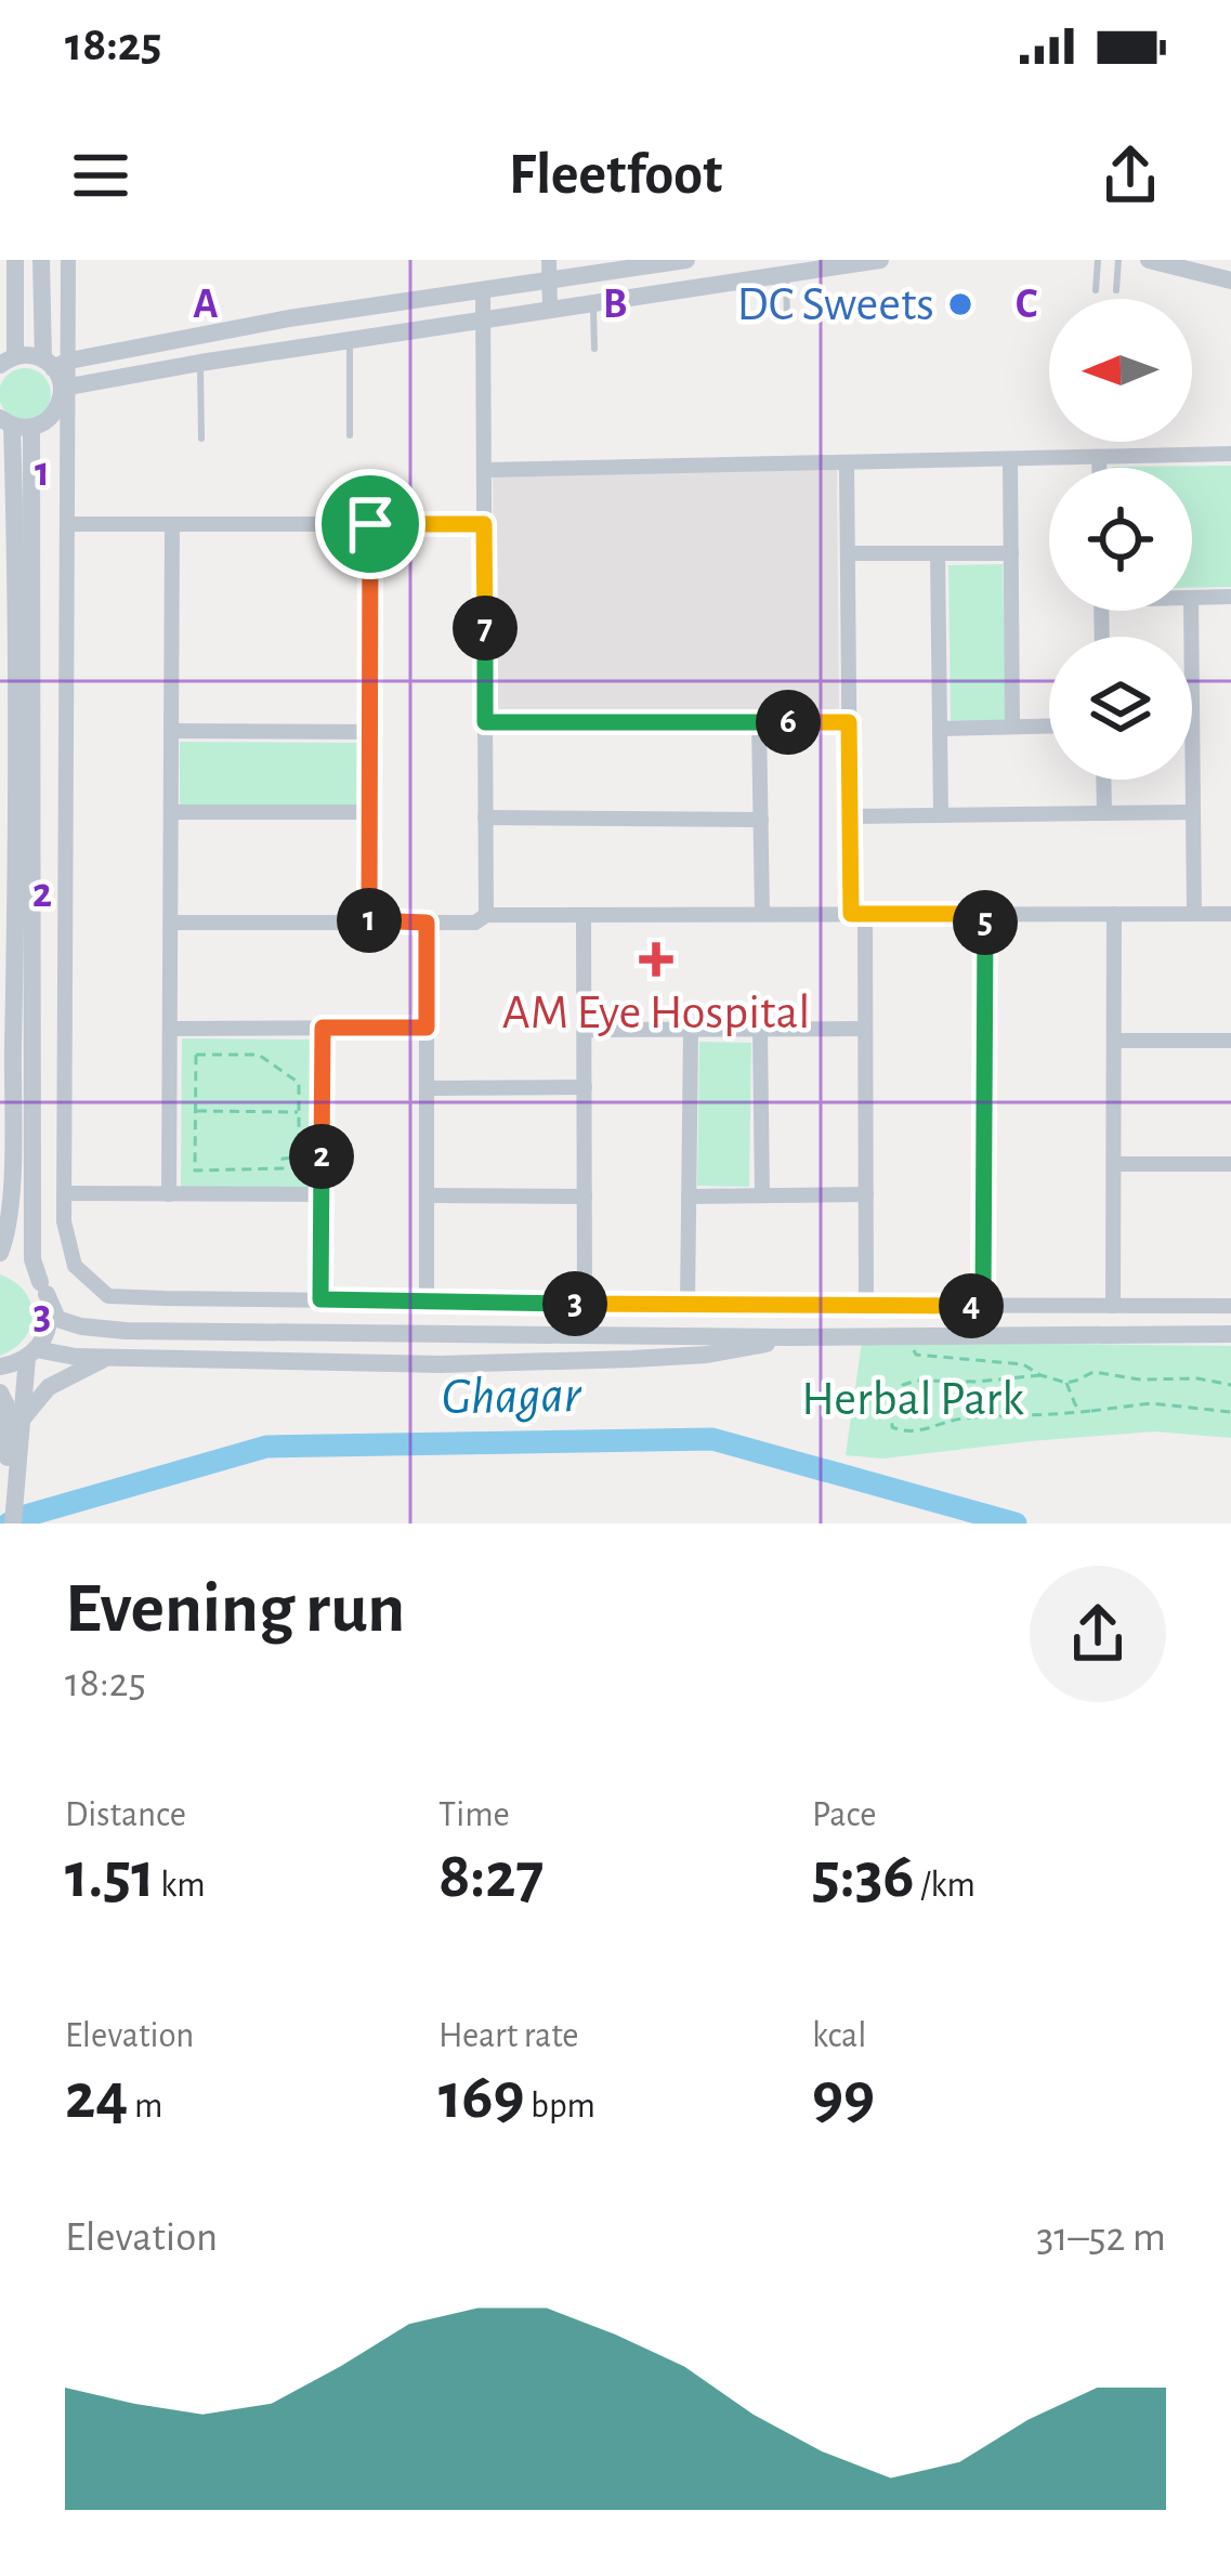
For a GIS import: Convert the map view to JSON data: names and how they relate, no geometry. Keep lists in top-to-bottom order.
{
  "water": ["Ghagar"],
  "parks": ["Herbal Park"],
  "places": {
    "other": ["DC Sweets"],
    "health": ["AM Eye Hospital"]
  },
  "north": "left",
  "page": {
    "status": "18:25",
    "header": "Fleetfoot",
    "pins": [
      "7",
      "6",
      "1",
      "5",
      "2",
      "3",
      "4"
    ],
    "heading": ["Evening run", "18:25"],
    "stats": [
      ["Distance", "1.51 km"],
      ["Time", "8:27"],
      ["Pace", "5:36 /km"],
      ["Elevation", "24 m"],
      ["Heart rate", "169 bpm"],
      ["kcal", "99"]
    ],
    "chart": ["Elevation", "31–52 m"]
  },
  "grid": {
    "columns": ["A", "B", "C"],
    "rows": ["1", "2", "3"]
  }
}
